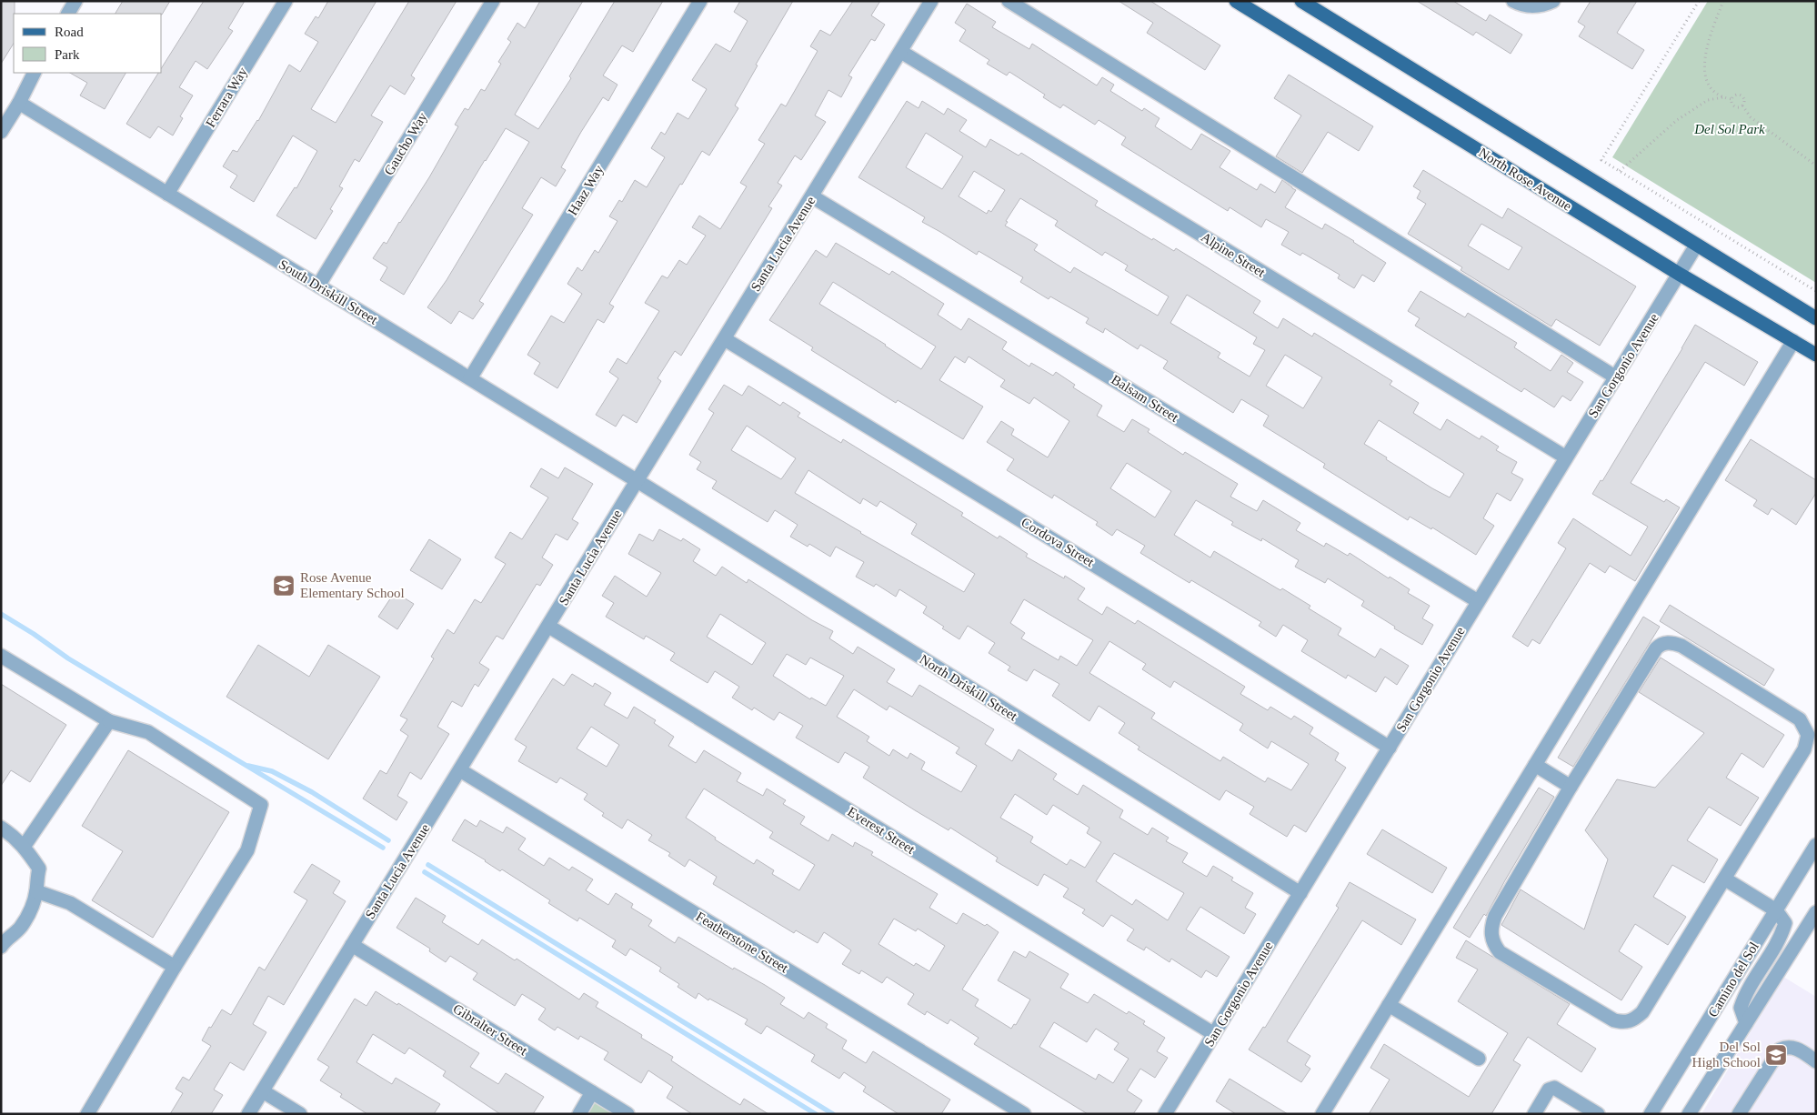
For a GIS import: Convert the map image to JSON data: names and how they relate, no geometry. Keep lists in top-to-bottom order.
{
  "streets": {
    "main road": ["North Rose Avenue"],
    "street": [
      "Ferrara Way",
      "Gaucho Way",
      "Haaz Way",
      "Santa Lucia Avenue",
      "Alpine Street",
      "South Driskill Street",
      "San Gorgonio Avenue",
      "Balsam Street",
      "Cordova Street",
      "North Driskill Street",
      "Everest Street",
      "Featherstone Street",
      "Camino del Sol",
      "Gibralter Street"
    ]
  },
  "crossings": [
    ["Ferrara Way", "South Driskill Street"],
    ["Gaucho Way", "South Driskill Street"],
    ["North Rose Avenue", "San Gorgonio Avenue"],
    ["Haaz Way", "South Driskill Street"],
    ["Santa Lucia Avenue", "Alpine Street"],
    ["Santa Lucia Avenue", "South Driskill Street"],
    ["Santa Lucia Avenue", "Balsam Street"],
    ["Santa Lucia Avenue", "Cordova Street"],
    ["Santa Lucia Avenue", "North Driskill Street"],
    ["Santa Lucia Avenue", "Everest Street"],
    ["Santa Lucia Avenue", "Featherstone Street"],
    ["Santa Lucia Avenue", "Gibralter Street"],
    ["Alpine Street", "San Gorgonio Avenue"],
    ["South Driskill Street", "North Driskill Street"],
    ["San Gorgonio Avenue", "Balsam Street"],
    ["San Gorgonio Avenue", "Cordova Street"],
    ["San Gorgonio Avenue", "North Driskill Street"],
    ["San Gorgonio Avenue", "Everest Street"]
  ],
  "parks": ["Del Sol Park"],
  "places": {
    "school or university": ["Rose Avenue Elementary School", "Del Sol High School"]
  },
  "legend": ["Road", "Park"]
}
